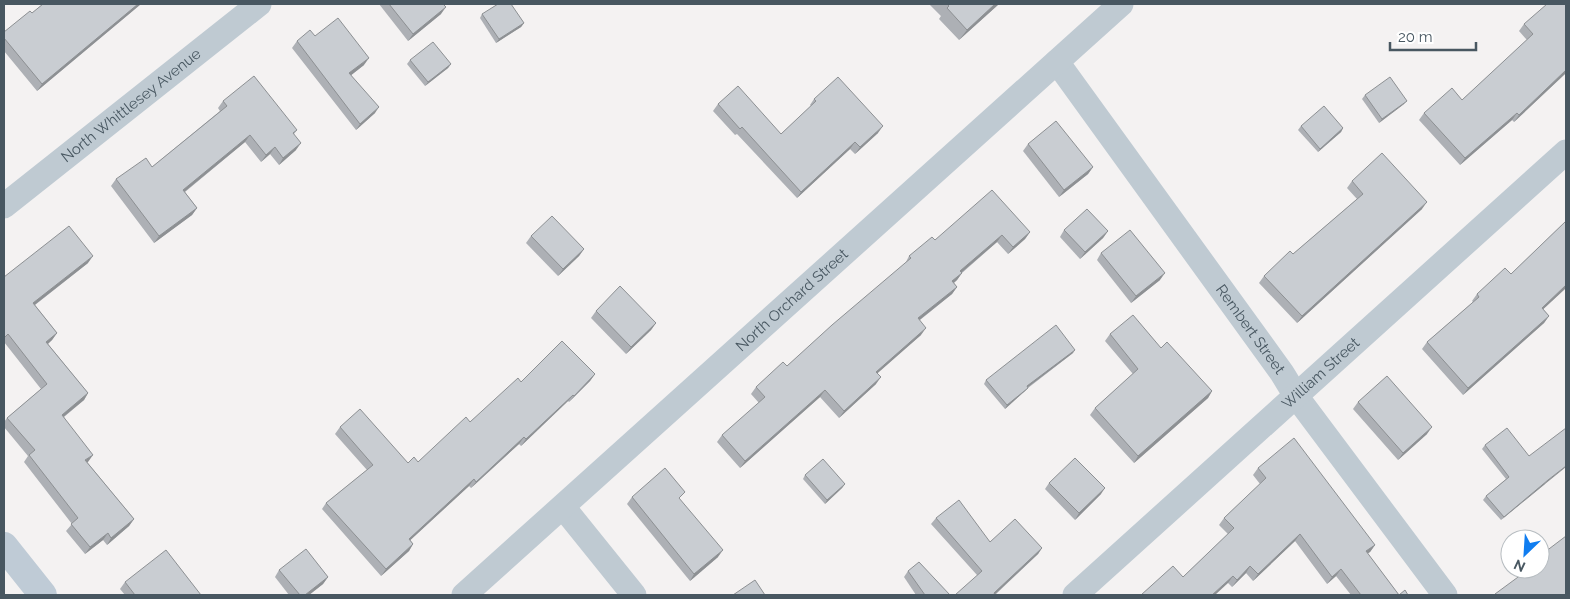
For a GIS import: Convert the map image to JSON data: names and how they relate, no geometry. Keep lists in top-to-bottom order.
{
  "streets": {
    "street": [
      "North Whittlesey Avenue",
      "North Orchard Street",
      "Rembert Street",
      "William Street"
    ]
  },
  "crossings": [
    ["North Orchard Street", "Rembert Street"],
    ["Rembert Street", "William Street"]
  ],
  "scale_bar": "20 m",
  "north": "bottom left"
}
